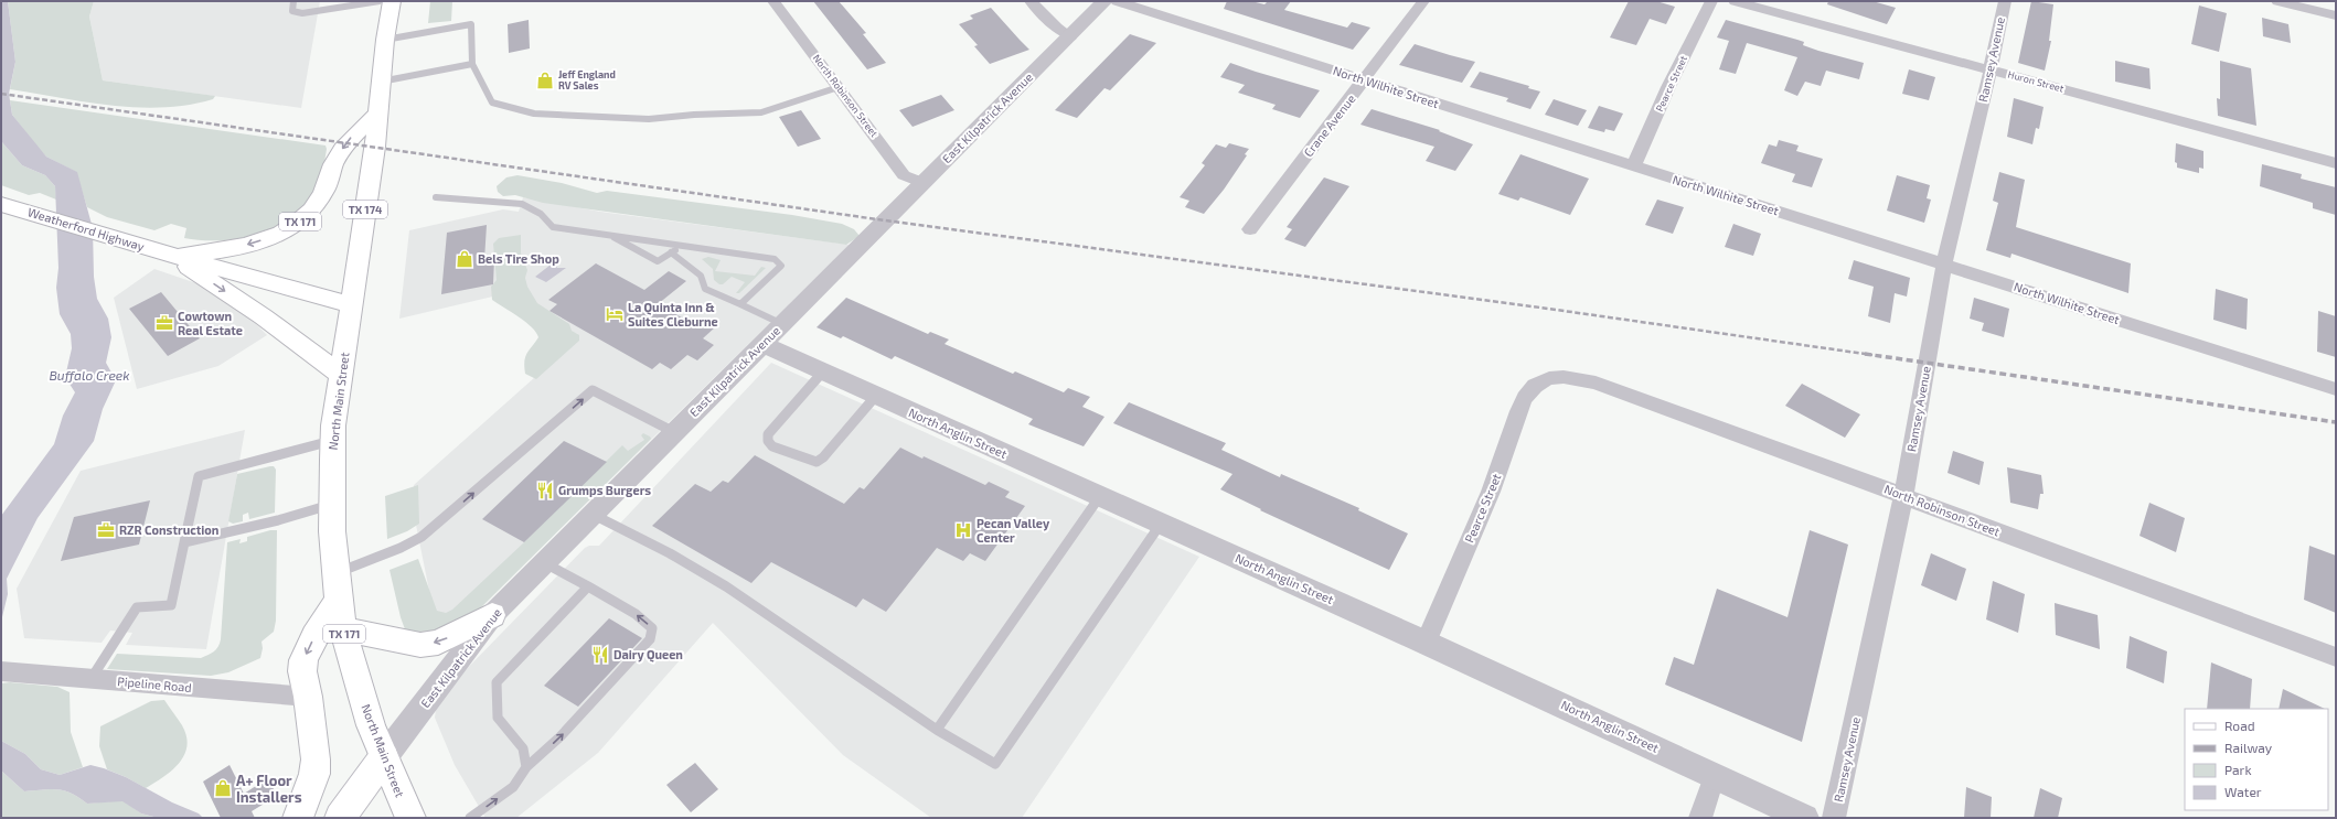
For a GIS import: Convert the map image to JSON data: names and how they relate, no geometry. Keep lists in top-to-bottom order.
{
  "streets": {
    "main road": [
      "TX 174",
      "TX 171",
      "Weatherford Highway",
      "North Main Street"
    ],
    "street": [
      "Ramsey Avenue",
      "Huron Street",
      "Pearce Street",
      "North Wilhite Street",
      "North Robinson Street",
      "East Kilpatrick Avenue",
      "Crane Avenue",
      "North Anglin Street",
      "Pipeline Road"
    ]
  },
  "crossings": [
    ["Ramsey Avenue", "Huron Street"],
    ["Ramsey Avenue", "North Wilhite Street"],
    ["Ramsey Avenue", "North Robinson Street"],
    ["Pearce Street", "North Wilhite Street"],
    ["Pearce Street", "North Robinson Street"],
    ["Pearce Street", "North Anglin Street"],
    ["North Wilhite Street", "Crane Avenue"],
    ["North Robinson Street", "East Kilpatrick Avenue"],
    ["East Kilpatrick Avenue", "North Main Street"],
    ["East Kilpatrick Avenue", "North Anglin Street"],
    ["TX 171", "Weatherford Highway"],
    ["TX 171", "North Main Street"]
  ],
  "water": ["Buffalo Creek"],
  "places": {
    "shop": ["Jeff England RV Sales", "Bels Tire Shop", "A+ Floor Installers"],
    "hotel": ["La Quinta Inn & Suites Cleburne"],
    "office": ["Cowtown Real Estate", "RZR Construction"],
    "restaurant": ["Grumps Burgers", "Dairy Queen"],
    "hospital": ["Pecan Valley Center"]
  },
  "legend": [
    "Road",
    "Railway",
    "Park",
    "Water"
  ]
}
